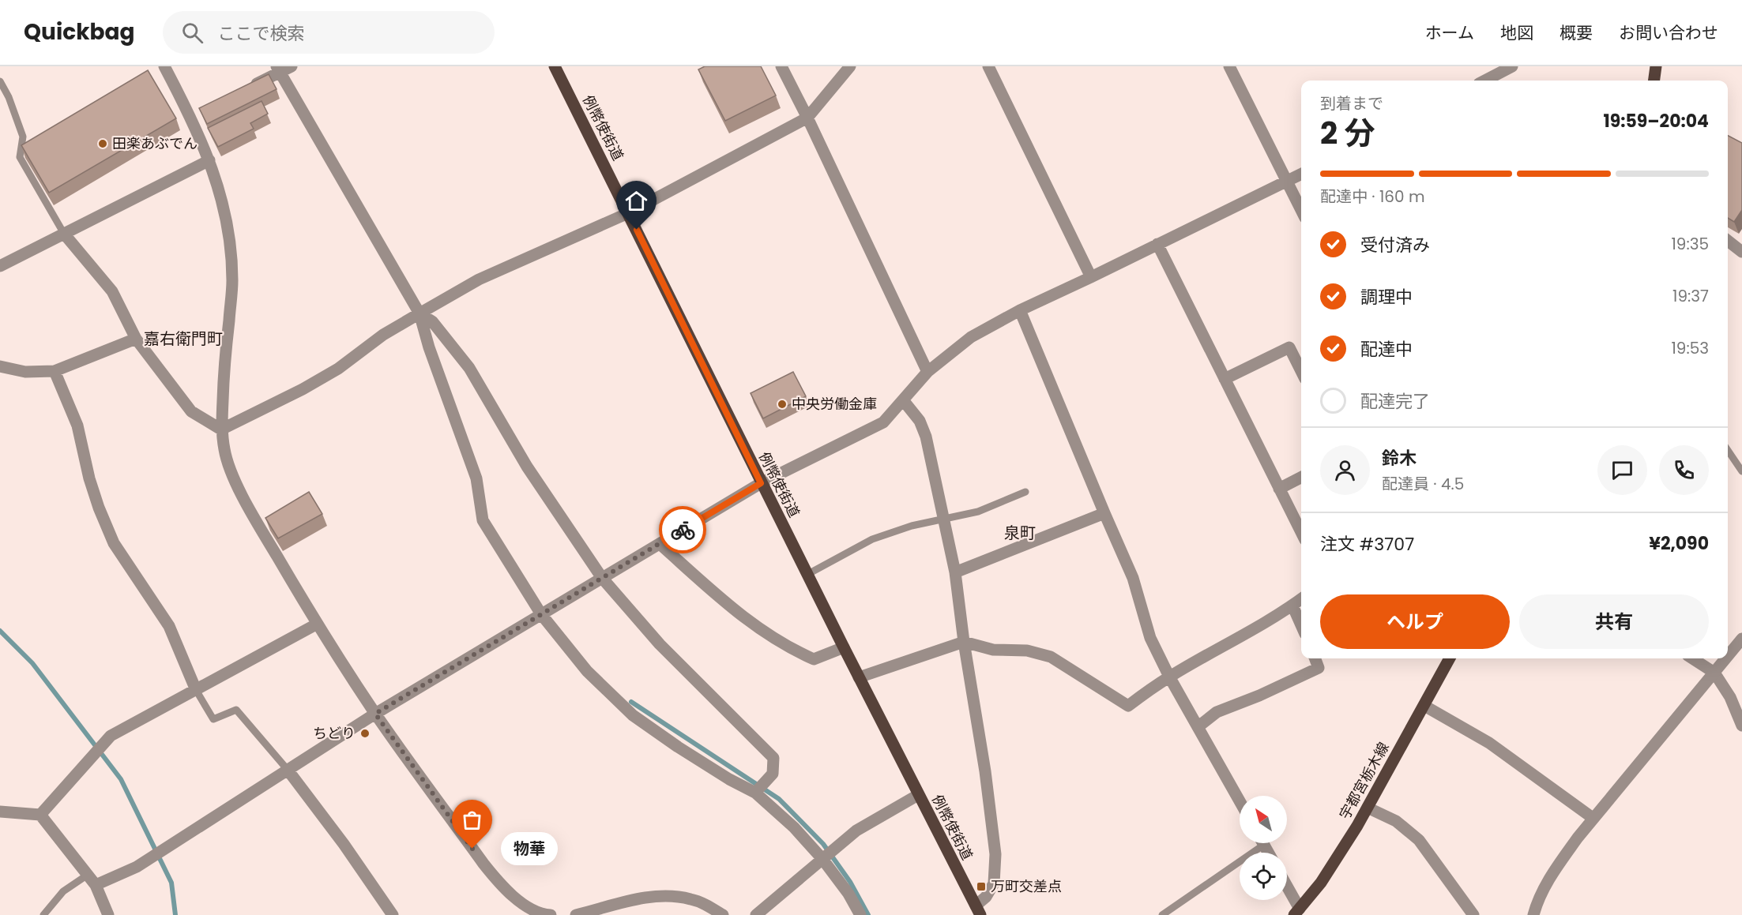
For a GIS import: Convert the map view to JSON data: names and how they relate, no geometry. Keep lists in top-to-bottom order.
{
  "streets": {
    "main road": ["例幣使街道", "宇都宮栃木線"]
  },
  "districts": ["嘉右衛門町", "泉町"],
  "places": {
    "other": [
      "田楽あぶでん",
      "中央労働金庫",
      "ちどり",
      "物華"
    ],
    "transit": ["万町交差点"]
  },
  "north": "top left",
  "page": {
    "header": "Quickbag",
    "search": "ここで検索",
    "nav": [
      "ホーム",
      "地図",
      "概要",
      "お問い合わせ"
    ],
    "heading": ["2 分", "到着まで", "19:59–20:04"],
    "panel": [
      "鈴木",
      "配達員 · 4.5",
      "注文 #3707",
      "¥2,090"
    ],
    "bar": "配達中 · 160 m",
    "list": [
      ["受付済み", "19:35"],
      ["調理中", "19:37"],
      ["配達中", "19:53"],
      "配達完了"
    ],
    "buttons": ["ヘルプ", "共有"],
    "bubble": "物華"
  }
}
